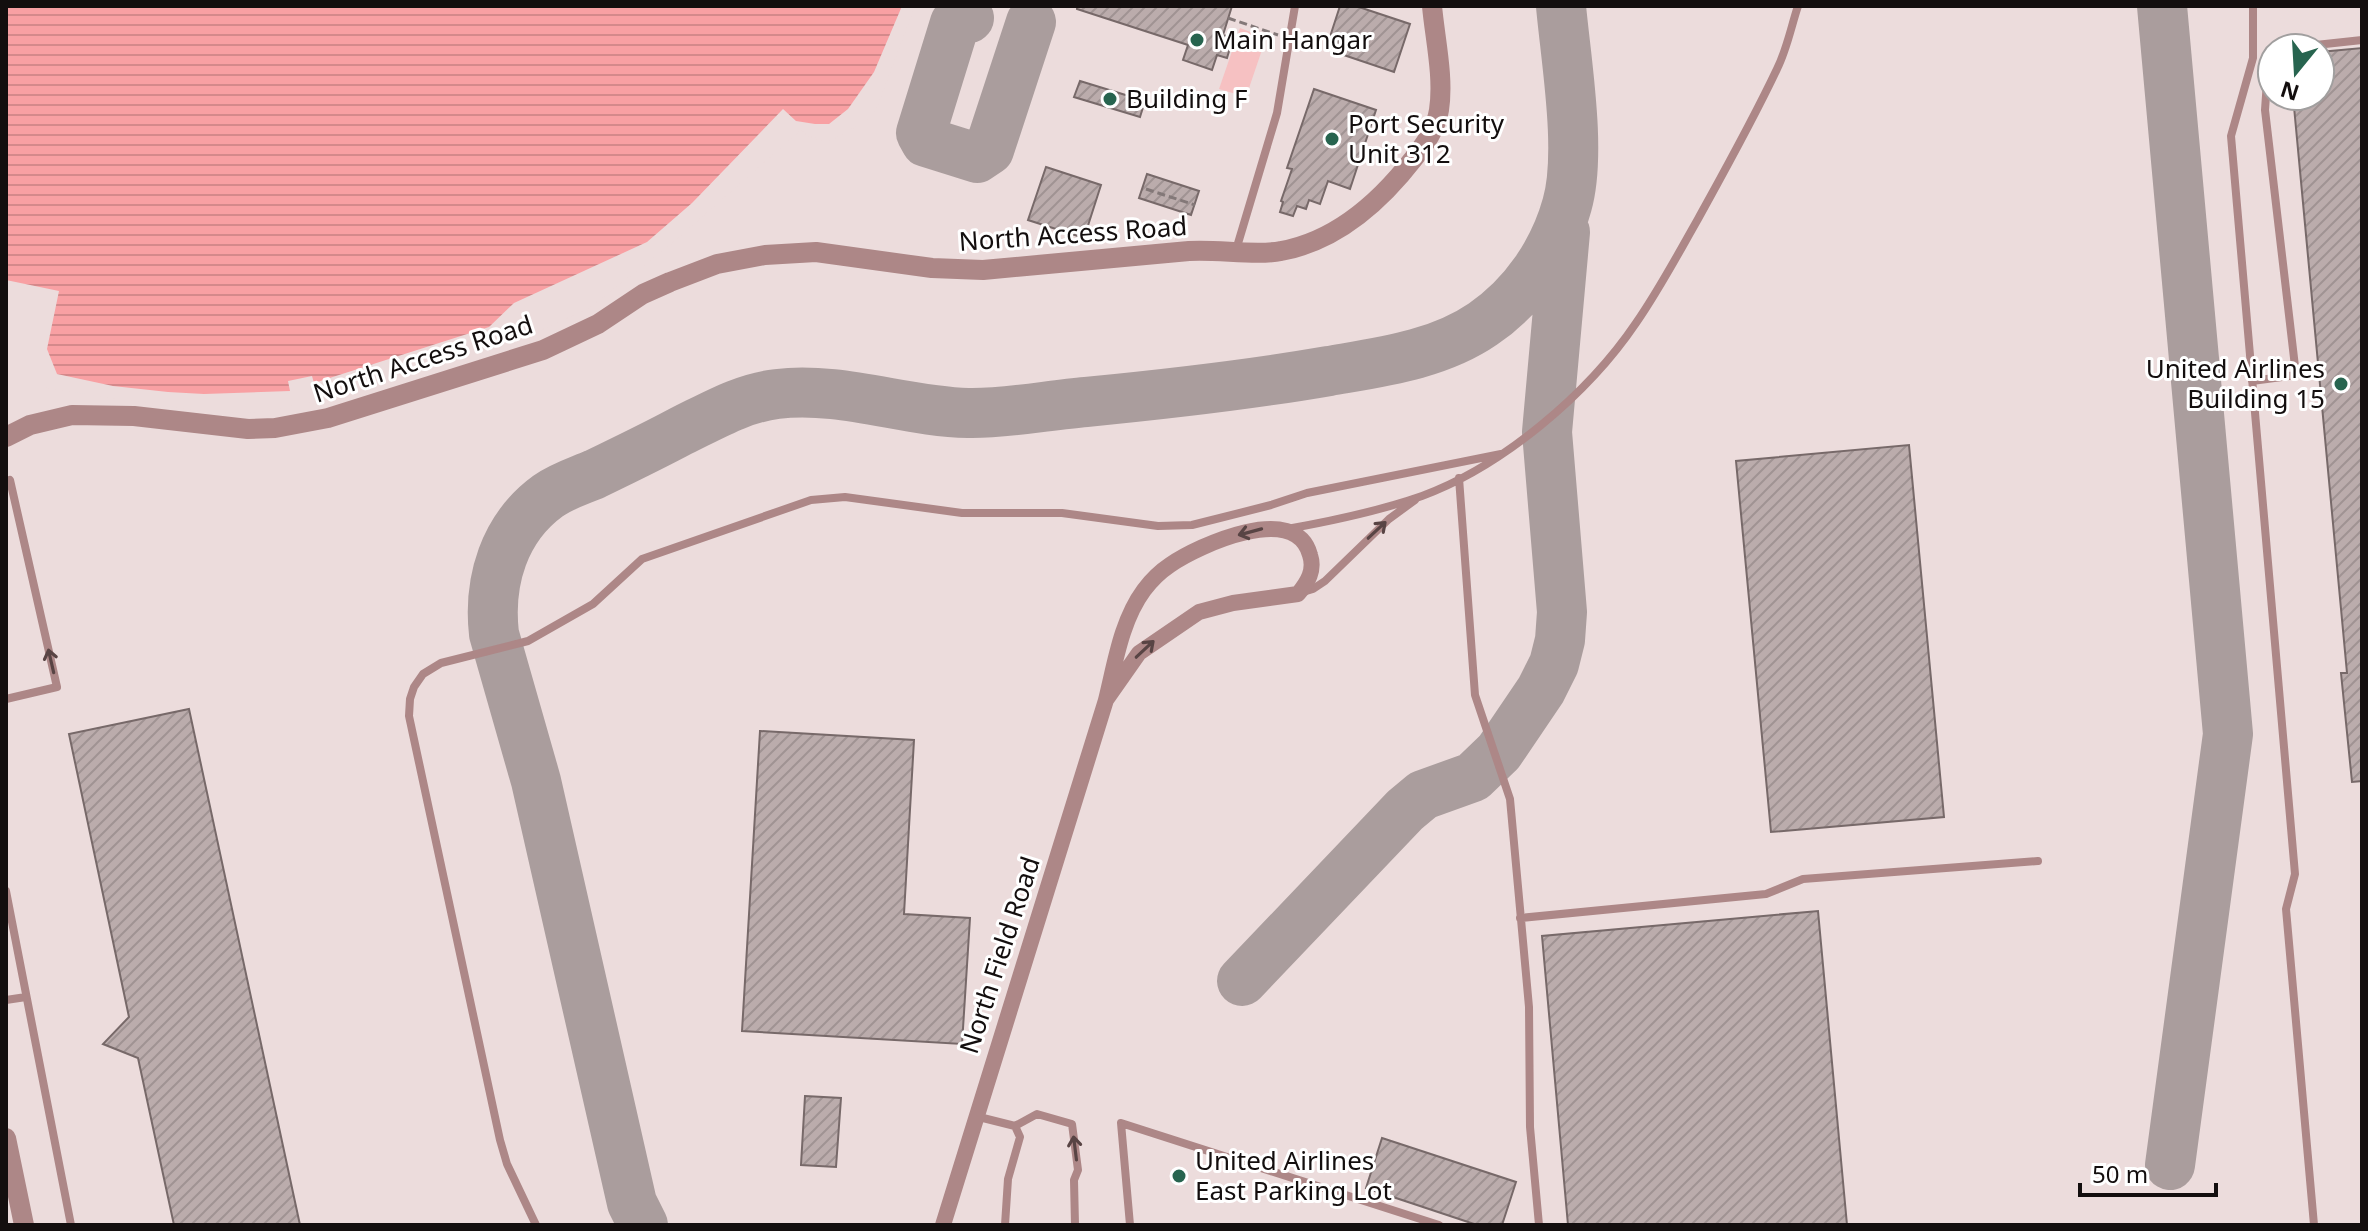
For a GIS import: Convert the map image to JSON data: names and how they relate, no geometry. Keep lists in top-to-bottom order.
{
  "streets": {
    "street": ["North Access Road", "North Field Road"]
  },
  "places": [
    "Main Hangar",
    "Building F",
    "Port Security Unit 312",
    "United Airlines Building 15",
    "United Airlines East Parking Lot"
  ],
  "scale_bar": "50 m",
  "north": "bottom"
}
